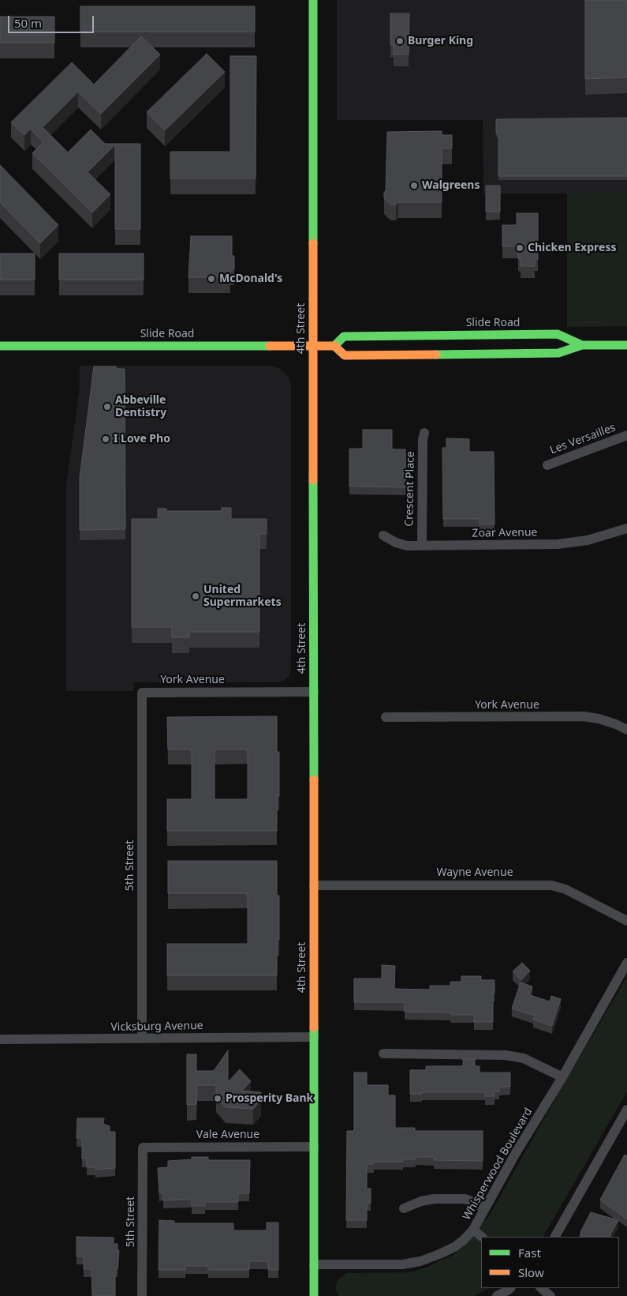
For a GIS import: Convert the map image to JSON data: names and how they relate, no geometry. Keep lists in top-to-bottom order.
{
  "streets": {
    "main road": ["Slide Road", "4th Street"],
    "street": [
      "Les Versailles",
      "Crescent Place",
      "Zoar Avenue",
      "York Avenue",
      "5th Street",
      "Wayne Avenue",
      "Vicksburg Avenue",
      "Vale Avenue",
      "Whisperwood Boulevard"
    ]
  },
  "crossings": [
    ["Slide Road", "4th Street"],
    ["4th Street", "York Avenue"],
    ["4th Street", "Wayne Avenue"],
    ["4th Street", "Vicksburg Avenue"],
    ["4th Street", "Vale Avenue"],
    ["4th Street", "Whisperwood Boulevard"],
    ["Crescent Place", "Zoar Avenue"],
    ["York Avenue", "5th Street"],
    ["5th Street", "Vicksburg Avenue"],
    ["5th Street", "Vale Avenue"]
  ],
  "places": [
    "Burger King",
    "Walgreens",
    "Chicken Express",
    "McDonald's",
    "Abbeville Dentistry",
    "I Love Pho",
    "United Supermarkets",
    "Prosperity Bank"
  ],
  "legend": ["Fast", "Slow"],
  "scale_bar": "50 m"
}
